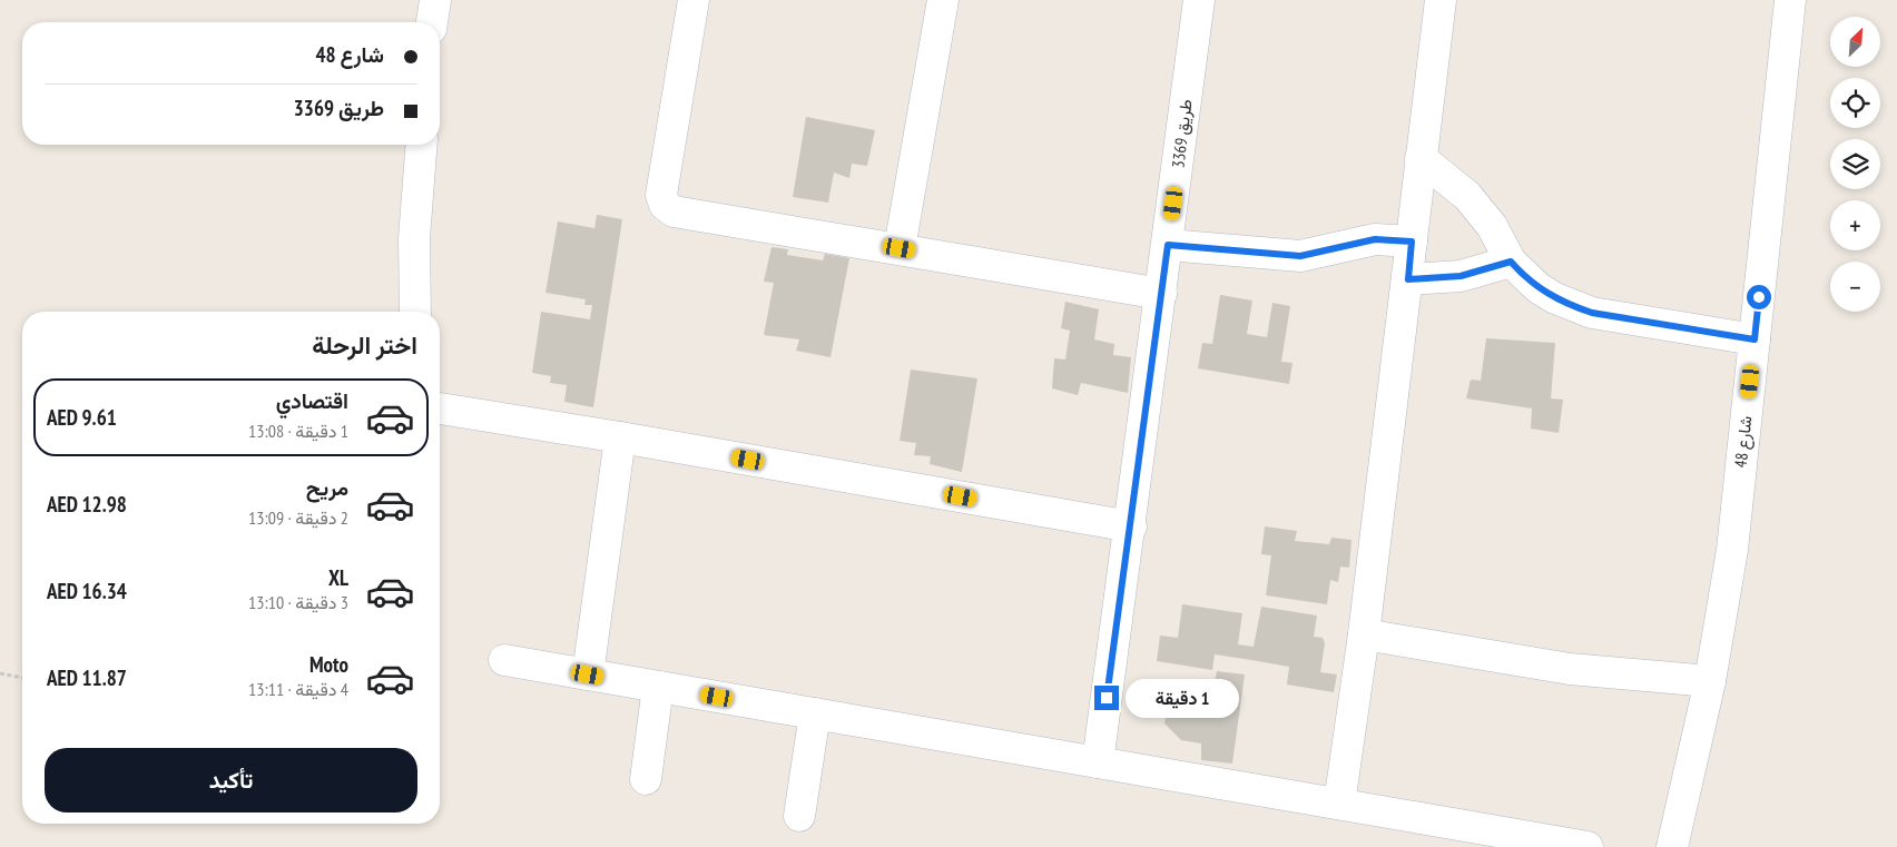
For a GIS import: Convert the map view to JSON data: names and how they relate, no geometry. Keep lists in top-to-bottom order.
{
  "streets": {
    "street": ["طريق 3369", "شارع 48"]
  },
  "north": "top right",
  "page": {
    "map_buttons": ["+", "−"],
    "banner": ["شارع 48", "طريق 3369"],
    "heading": "اختر الرحلة",
    "list": [
      {
        "name": "اقتصادي",
        "note": "1 دقيقة · 13:08",
        "value": "AED 9.61"
      },
      {
        "name": "مريح",
        "note": "2 دقيقة · 13:09",
        "value": "AED 12.98"
      },
      {
        "name": "XL",
        "note": "3 دقيقة · 13:10",
        "value": "AED 16.34"
      },
      {
        "name": "Moto",
        "note": "4 دقيقة · 13:11",
        "value": "AED 11.87"
      }
    ],
    "bubble": "1 دقيقة",
    "buttons": "تأكيد"
  }
}
